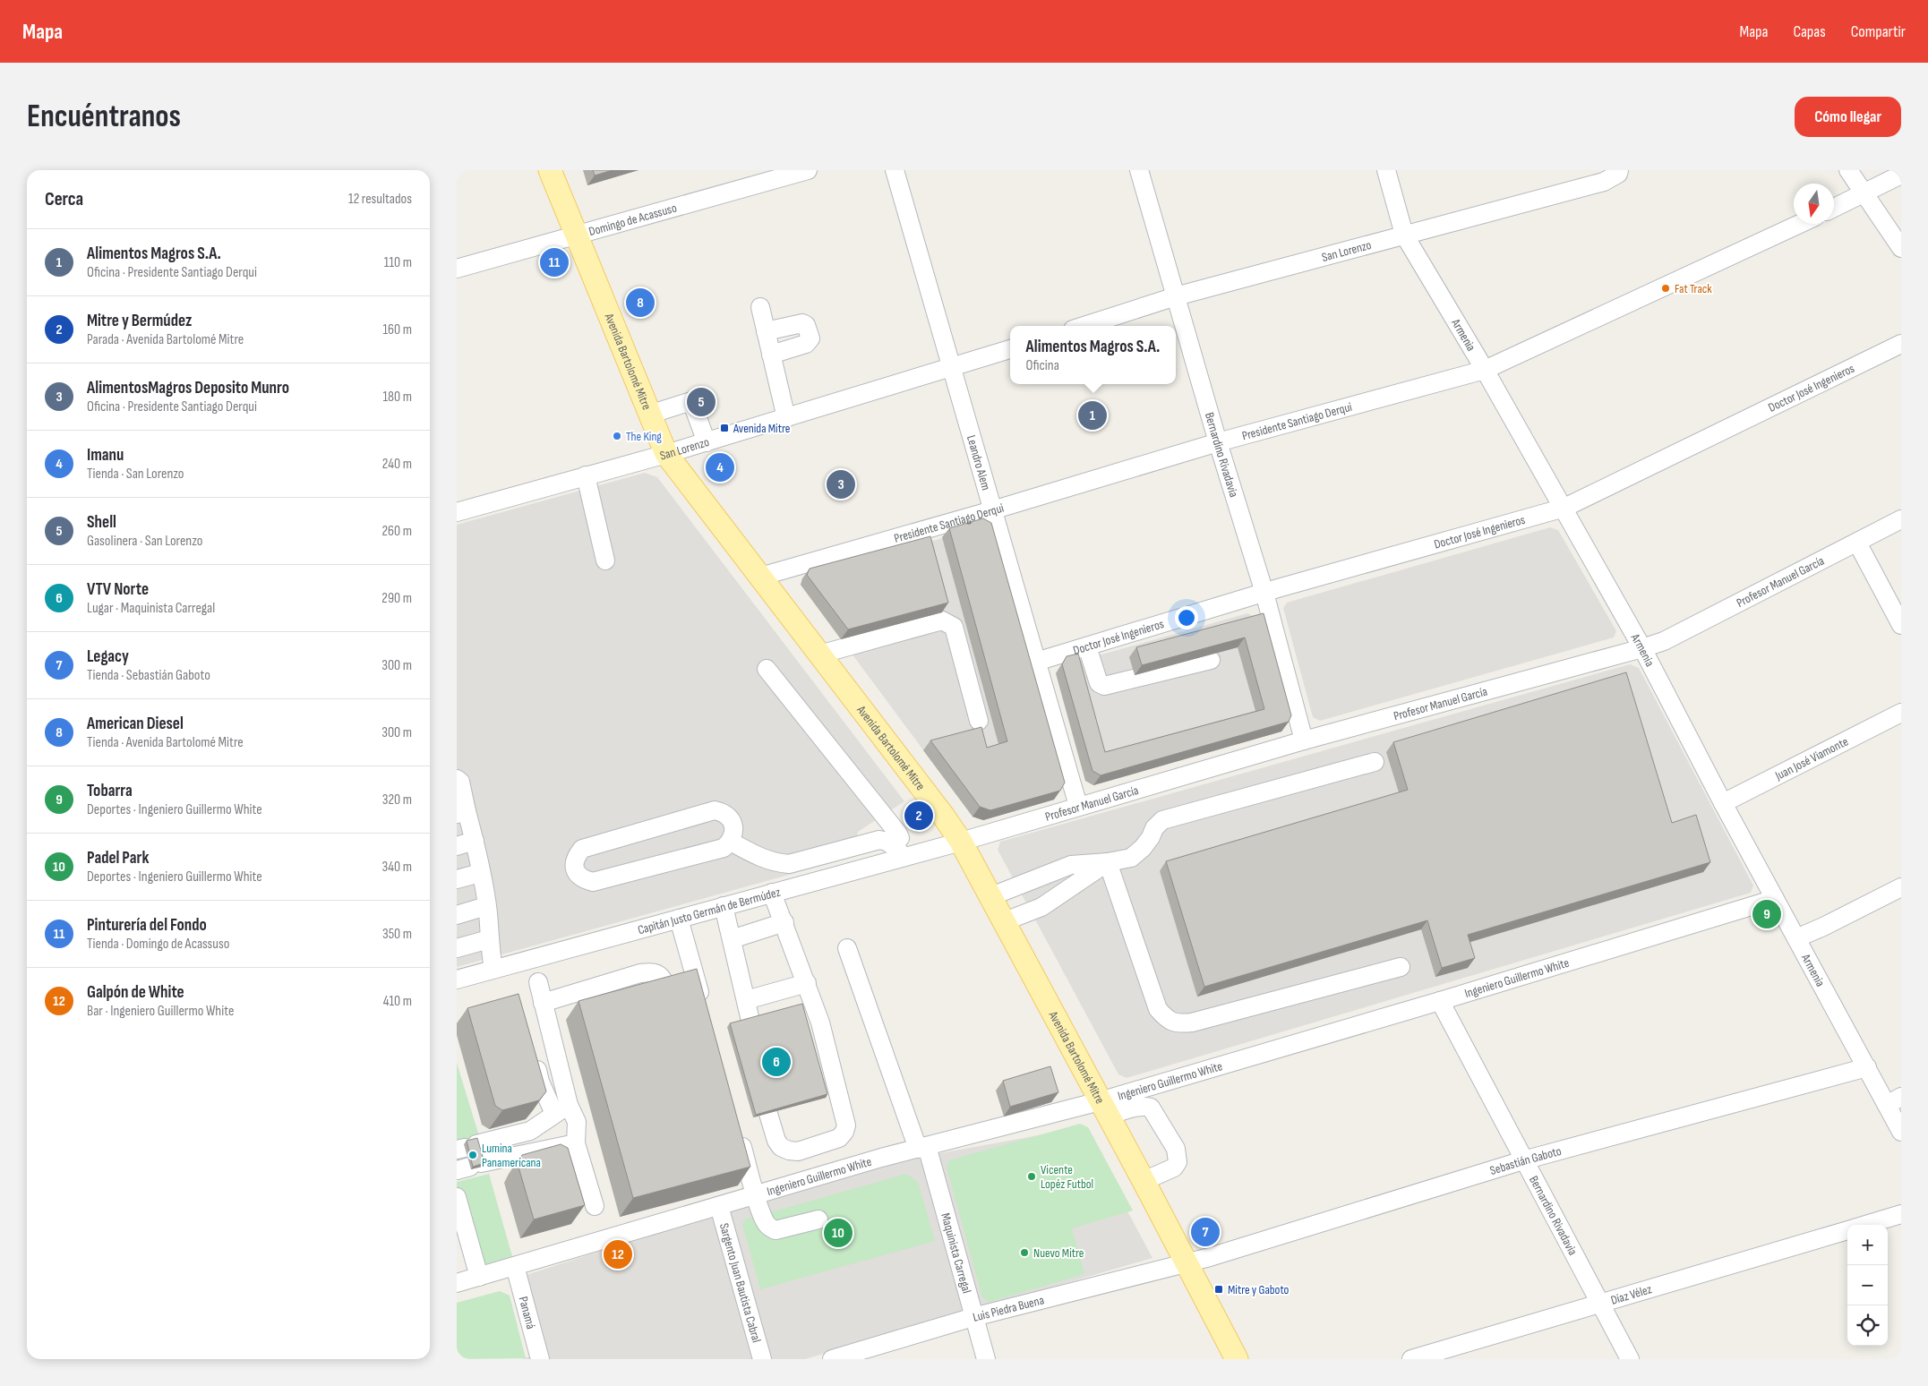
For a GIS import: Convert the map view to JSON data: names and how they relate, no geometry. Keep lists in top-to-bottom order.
{
  "streets": {
    "main road": ["Avenida Bartolomé Mitre"],
    "street": [
      "Domingo de Acassuso",
      "San Lorenzo",
      "Armenia",
      "Doctor José Ingenieros",
      "Presidente Santiago Derqui",
      "Bernardino Rivadavia",
      "Leandro Alem",
      "Profesor Manuel García",
      "Juan José Viamonte",
      "Capitán Justo Germán de Bermúdez",
      "Ingeniero Guillermo White",
      "Sebastián Gaboto",
      "Maquinista Carregal",
      "Sargento Juan Bautista Cabral",
      "Díaz Vélez",
      "Luis Piedra Buena",
      "Panamá"
    ]
  },
  "crossings": [
    ["Domingo de Acassuso", "Avenida Bartolomé Mitre"],
    ["San Lorenzo", "Armenia"],
    ["San Lorenzo", "Avenida Bartolomé Mitre"],
    ["San Lorenzo", "Bernardino Rivadavia"],
    ["San Lorenzo", "Leandro Alem"],
    ["Armenia", "Doctor José Ingenieros"],
    ["Armenia", "Presidente Santiago Derqui"],
    ["Armenia", "Profesor Manuel García"],
    ["Armenia", "Juan José Viamonte"],
    ["Armenia", "Ingeniero Guillermo White"],
    ["Armenia", "Sebastián Gaboto"],
    ["Avenida Bartolomé Mitre", "Presidente Santiago Derqui"],
    ["Avenida Bartolomé Mitre", "Profesor Manuel García"],
    ["Avenida Bartolomé Mitre", "Capitán Justo Germán de Bermúdez"],
    ["Avenida Bartolomé Mitre", "Ingeniero Guillermo White"],
    ["Avenida Bartolomé Mitre", "Sebastián Gaboto"],
    ["Avenida Bartolomé Mitre", "Luis Piedra Buena"],
    ["Doctor José Ingenieros", "Bernardino Rivadavia"],
    ["Doctor José Ingenieros", "Leandro Alem"],
    ["Presidente Santiago Derqui", "Bernardino Rivadavia"],
    ["Presidente Santiago Derqui", "Leandro Alem"],
    ["Bernardino Rivadavia", "Profesor Manuel García"],
    ["Bernardino Rivadavia", "Ingeniero Guillermo White"],
    ["Bernardino Rivadavia", "Sebastián Gaboto"],
    ["Bernardino Rivadavia", "Díaz Vélez"],
    ["Leandro Alem", "Profesor Manuel García"],
    ["Profesor Manuel García", "Capitán Justo Germán de Bermúdez"],
    ["Ingeniero Guillermo White", "Maquinista Carregal"],
    ["Ingeniero Guillermo White", "Sargento Juan Bautista Cabral"],
    ["Ingeniero Guillermo White", "Panamá"],
    ["Sebastián Gaboto", "Luis Piedra Buena"],
    ["Maquinista Carregal", "Luis Piedra Buena"]
  ],
  "places": {
    "other": [
      "Fat Track",
      "The King",
      "Lumina Panamericana",
      "Vicente Lopéz Futbol",
      "Nuevo Mitre"
    ],
    "transit": ["Avenida Mitre", "Mitre y Gaboto"]
  },
  "north": "bottom",
  "page": {
    "header": "Mapa",
    "nav": ["Mapa", "Capas", "Compartir"],
    "buttons": "Cómo llegar",
    "title": "Encuéntranos",
    "heading": ["Cerca", "12 resultados"],
    "list": [
      {
        "mark": "1",
        "name": "Alimentos Magros S.A.",
        "note": "Oficina · Presidente Santiago Derqui",
        "value": "110 m"
      },
      {
        "mark": "2",
        "name": "Mitre y Bermúdez",
        "note": "Parada · Avenida Bartolomé Mitre",
        "value": "160 m"
      },
      {
        "mark": "3",
        "name": "AlimentosMagros Deposito Munro",
        "note": "Oficina · Presidente Santiago Derqui",
        "value": "180 m"
      },
      {
        "mark": "4",
        "name": "Imanu",
        "note": "Tienda · San Lorenzo",
        "value": "240 m"
      },
      {
        "mark": "5",
        "name": "Shell",
        "note": "Gasolinera · San Lorenzo",
        "value": "260 m"
      },
      {
        "mark": "6",
        "name": "VTV Norte",
        "note": "Lugar · Maquinista Carregal",
        "value": "290 m"
      },
      {
        "mark": "7",
        "name": "Legacy",
        "note": "Tienda · Sebastián Gaboto",
        "value": "300 m"
      },
      {
        "mark": "8",
        "name": "American Diesel",
        "note": "Tienda · Avenida Bartolomé Mitre",
        "value": "300 m"
      },
      {
        "mark": "9",
        "name": "Tobarra",
        "note": "Deportes · Ingeniero Guillermo White",
        "value": "320 m"
      },
      {
        "mark": "10",
        "name": "Padel Park",
        "note": "Deportes · Ingeniero Guillermo White",
        "value": "340 m"
      },
      {
        "mark": "11",
        "name": "Pinturería del Fondo",
        "note": "Tienda · Domingo de Acassuso",
        "value": "350 m"
      },
      {
        "mark": "12",
        "name": "Galpón de White",
        "note": "Bar · Ingeniero Guillermo White",
        "value": "410 m"
      }
    ],
    "pins": [
      "11",
      "8",
      "5",
      "1",
      "4",
      "3",
      "2",
      "9",
      "6",
      "7",
      "10",
      "12"
    ],
    "popup": ["Alimentos Magros S.A.", "Oficina"],
    "map_buttons": ["+", "−"]
  }
}
